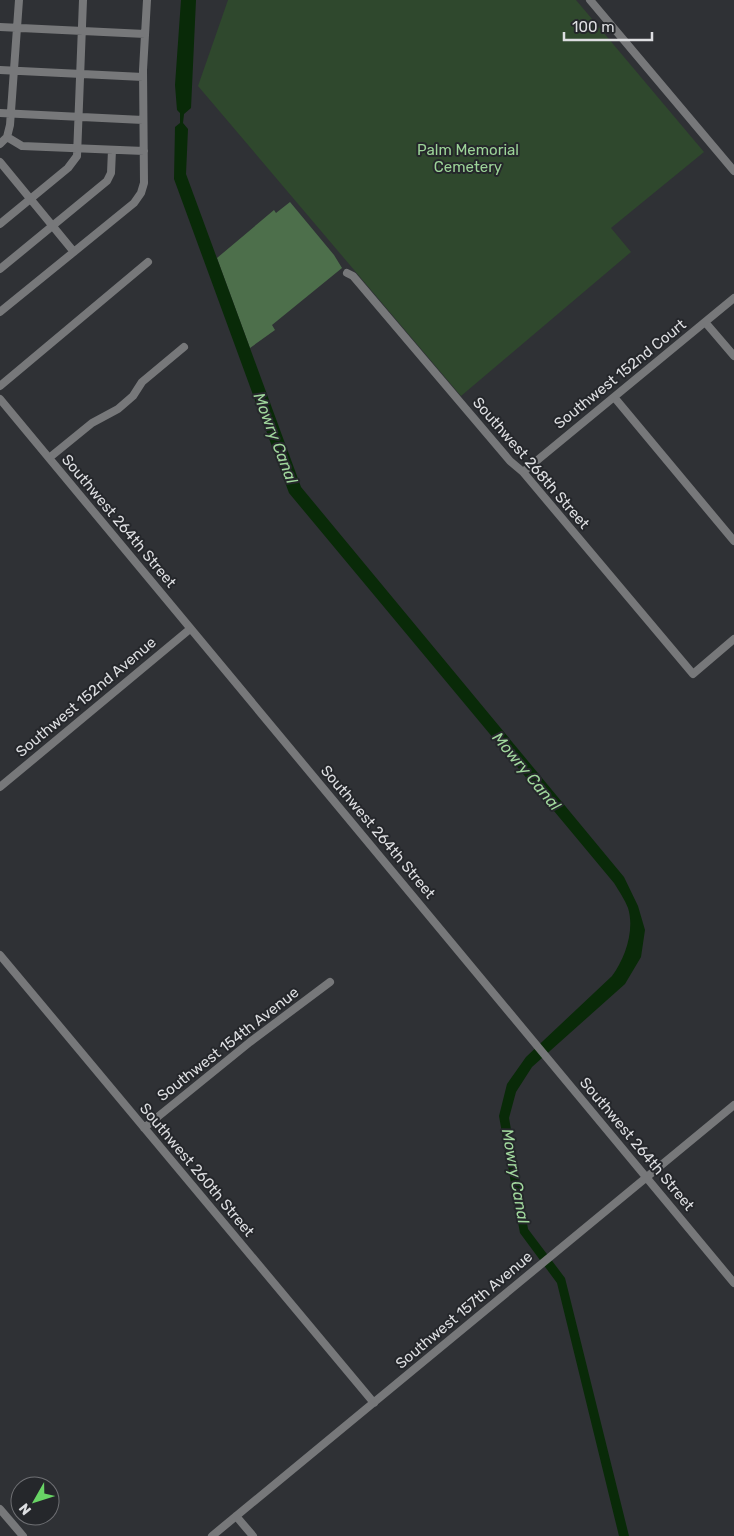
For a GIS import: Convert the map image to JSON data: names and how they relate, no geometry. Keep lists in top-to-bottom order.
{
  "streets": {
    "street": [
      "Southwest 152nd Court",
      "Southwest 268th Street",
      "Southwest 264th Street",
      "Southwest 152nd Avenue",
      "Southwest 154th Avenue",
      "Southwest 260th Street",
      "Southwest 157th Avenue"
    ]
  },
  "crossings": [
    ["Southwest 152nd Court", "Southwest 268th Street"],
    ["Southwest 264th Street", "Southwest 152nd Avenue"],
    ["Southwest 264th Street", "Southwest 157th Avenue"],
    ["Southwest 154th Avenue", "Southwest 260th Street"],
    ["Southwest 260th Street", "Southwest 157th Avenue"]
  ],
  "water": ["Mowry Canal"],
  "parks": ["Palm Memorial Cemetery"],
  "scale_bar": "100 m",
  "north": "bottom left"
}
